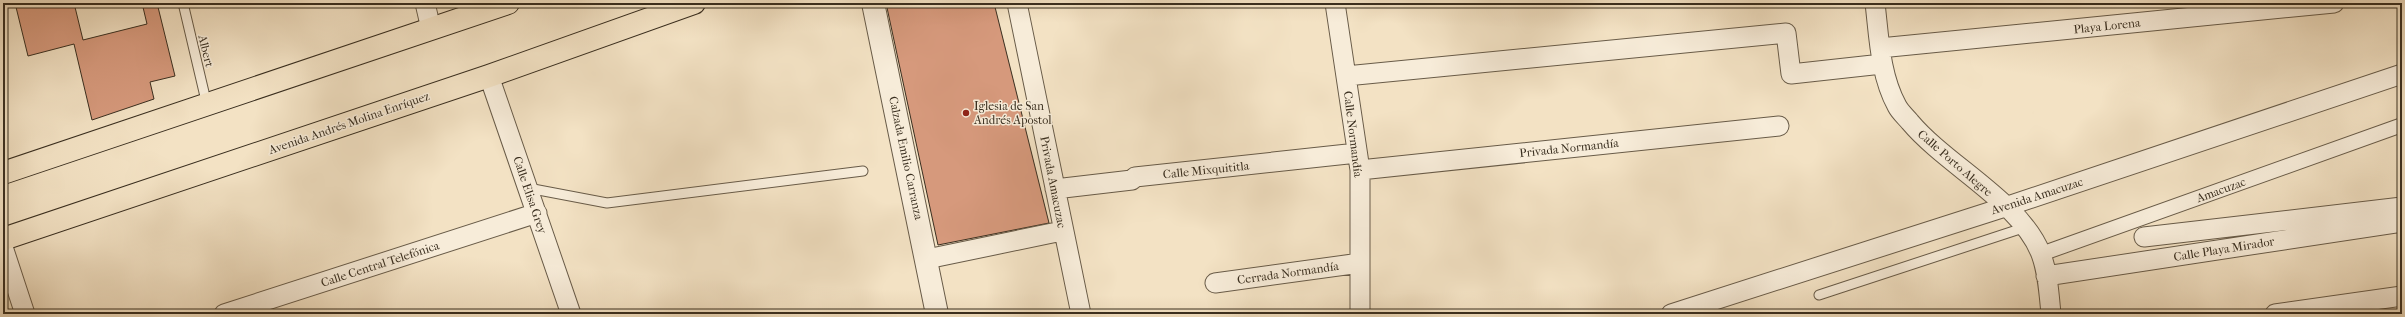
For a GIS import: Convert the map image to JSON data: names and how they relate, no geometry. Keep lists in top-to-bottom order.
{
  "streets": {
    "main road": ["Avenida Andrés Molina Enríquez"],
    "street": [
      "Playa Lorena",
      "Calle Normandía",
      "Privada Normandía",
      "Calzada Emilio Carranza",
      "Calle Porto Alegre",
      "Calle Mixquititla",
      "Privada Amacuzac",
      "Amacuzac",
      "Calle Elisa Grey",
      "Avenida Amacuzac",
      "Calle Playa Mirador",
      "Calle Central Telefónica",
      "Cerrada Normandía"
    ],
    "lane": ["Albert"]
  },
  "crossings": [
    ["Playa Lorena", "Calle Normandía"],
    ["Playa Lorena", "Calle Porto Alegre"],
    ["Avenida Andrés Molina Enríquez", "Calle Elisa Grey"],
    ["Calle Normandía", "Privada Normandía"],
    ["Calle Normandía", "Calle Mixquititla"],
    ["Calle Normandía", "Cerrada Normandía"],
    ["Privada Normandía", "Calle Mixquititla"],
    ["Calle Porto Alegre", "Amacuzac"],
    ["Calle Porto Alegre", "Avenida Amacuzac"],
    ["Calle Porto Alegre", "Calle Playa Mirador"],
    ["Calle Mixquititla", "Privada Amacuzac"],
    ["Calle Elisa Grey", "Calle Central Telefónica"]
  ],
  "places": ["Iglesia de San Andrés Apostol"]
}
